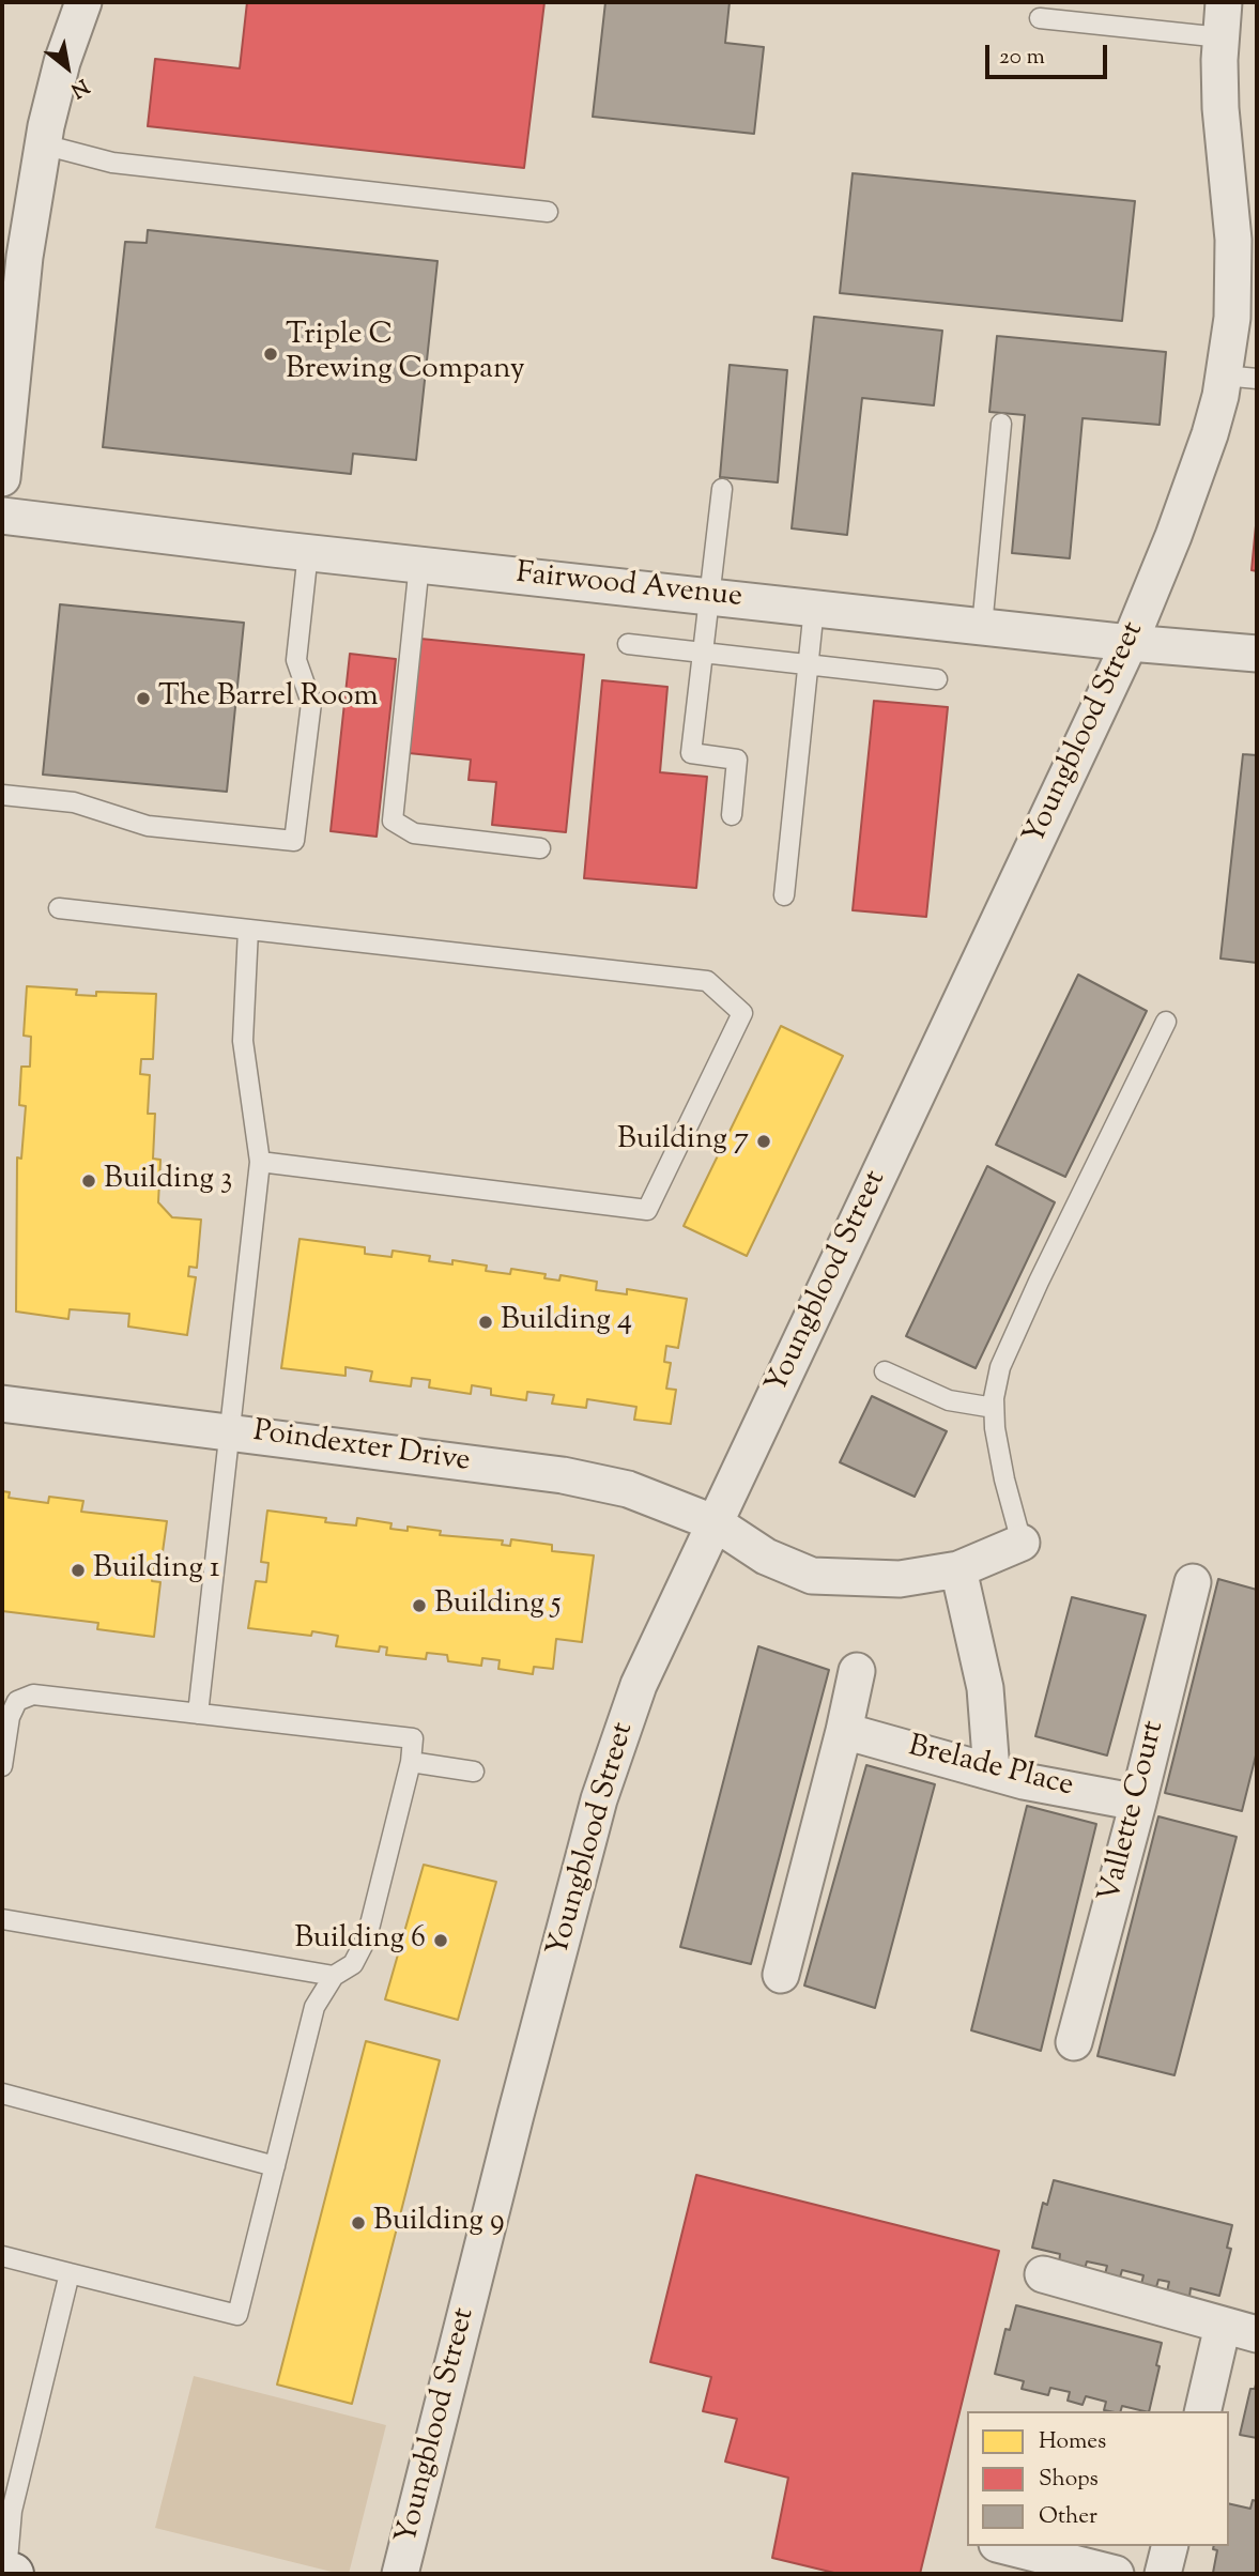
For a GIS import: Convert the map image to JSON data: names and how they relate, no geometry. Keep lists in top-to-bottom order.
{
  "streets": {
    "street": [
      "Fairwood Avenue",
      "Youngblood Street",
      "Poindexter Drive",
      "Brelade Place",
      "Vallette Court"
    ]
  },
  "crossings": [
    ["Fairwood Avenue", "Youngblood Street"],
    ["Youngblood Street", "Poindexter Drive"],
    ["Brelade Place", "Vallette Court"]
  ],
  "places": [
    "Triple C Brewing Company",
    "The Barrel Room",
    "Building 7",
    "Building 3",
    "Building 4",
    "Building 1",
    "Building 5",
    "Building 6",
    "Building 9"
  ],
  "legend": ["Homes", "Shops", "Other"],
  "scale_bar": "20 m",
  "north": "bottom right"
}
